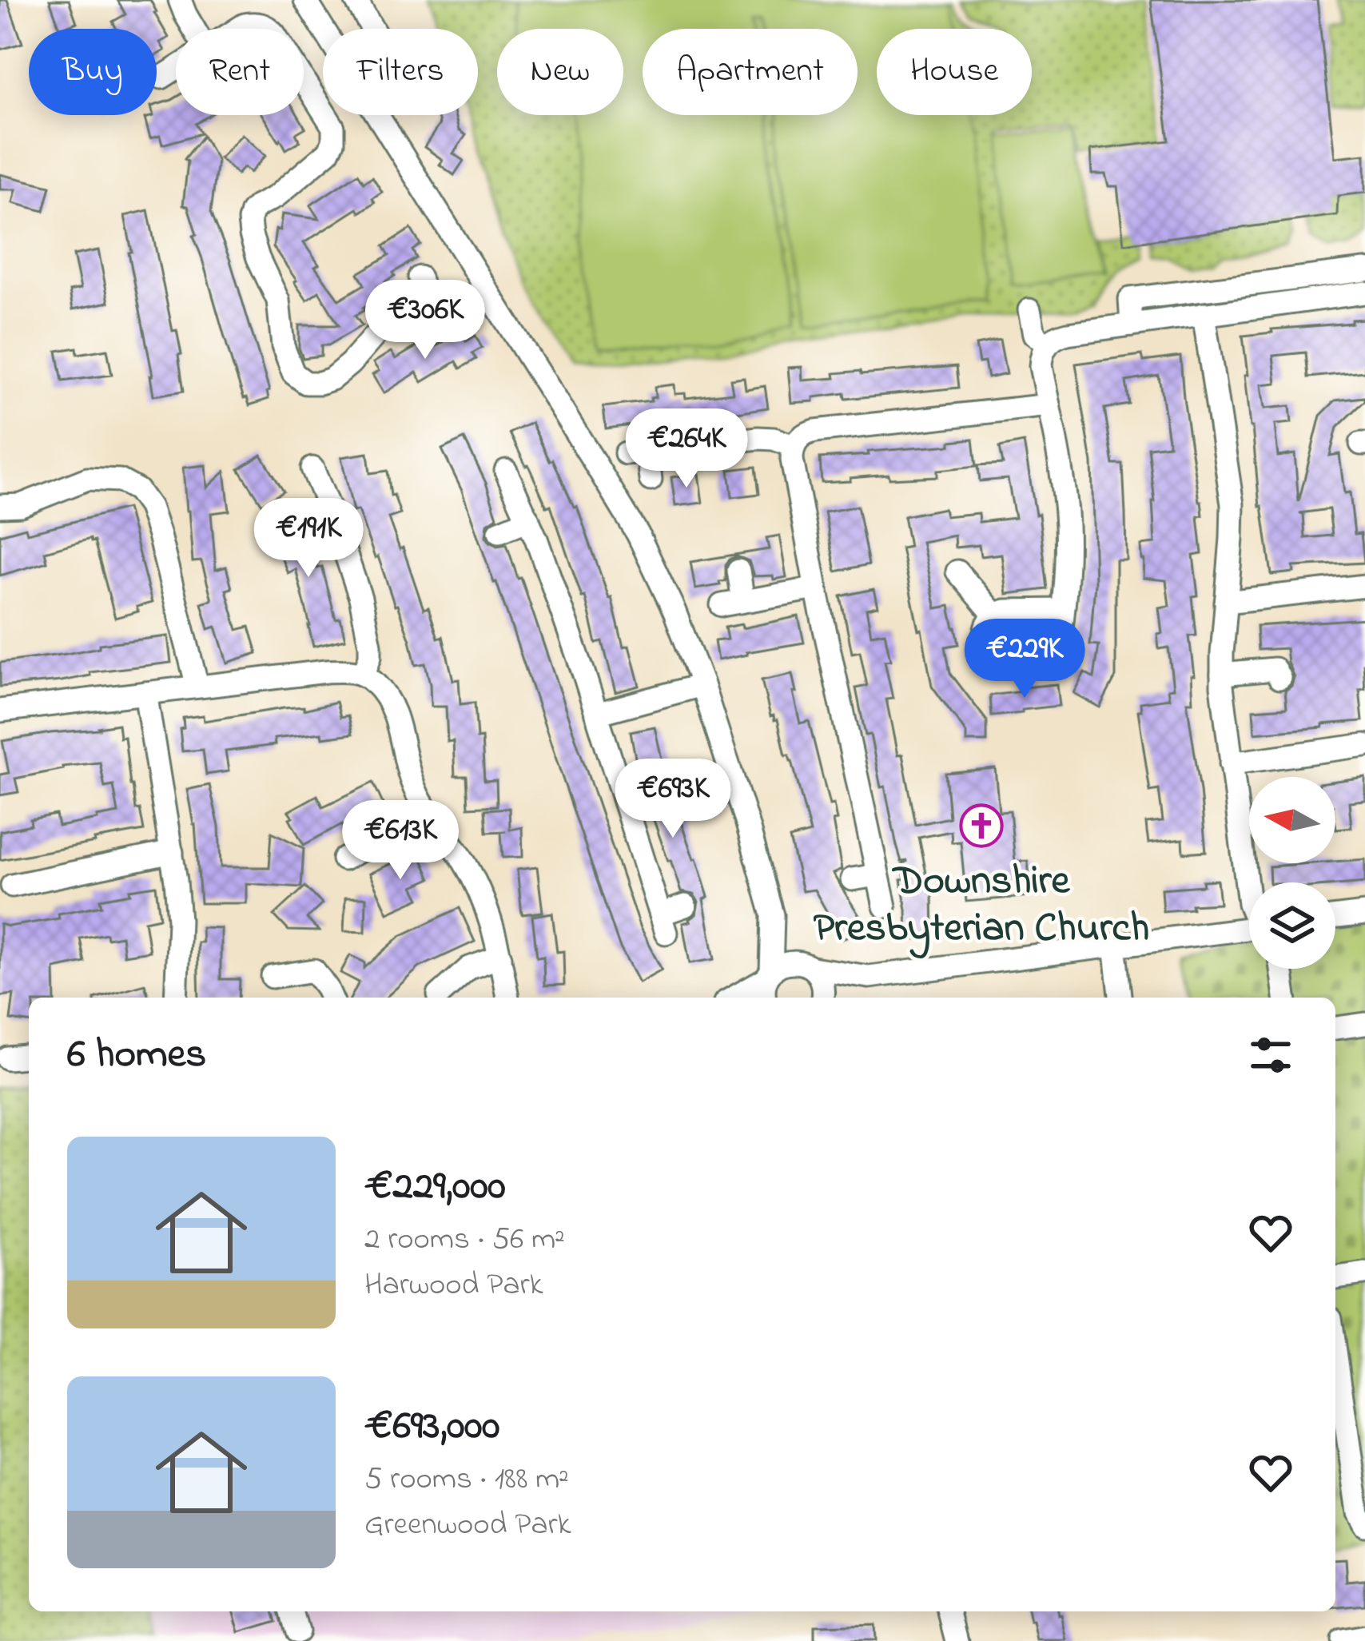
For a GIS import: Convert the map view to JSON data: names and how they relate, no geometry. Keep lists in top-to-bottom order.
{
  "places": {
    "church": ["Downshire Presbyterian Church"]
  },
  "north": "left",
  "page": {
    "chip": [
      "Buy",
      "Rent",
      "Filters",
      "New",
      "Apartment",
      "House"
    ],
    "price": [
      "€306K",
      "€264K",
      "€191K",
      "€229K",
      "€693K",
      "€613K"
    ],
    "heading": "6 homes",
    "list": [
      {
        "name": "€229,000",
        "note": "2 rooms · 56 m² · Harwood Park"
      },
      {
        "name": "€693,000",
        "note": "5 rooms · 188 m² · Greenwood Park"
      }
    ]
  }
}
